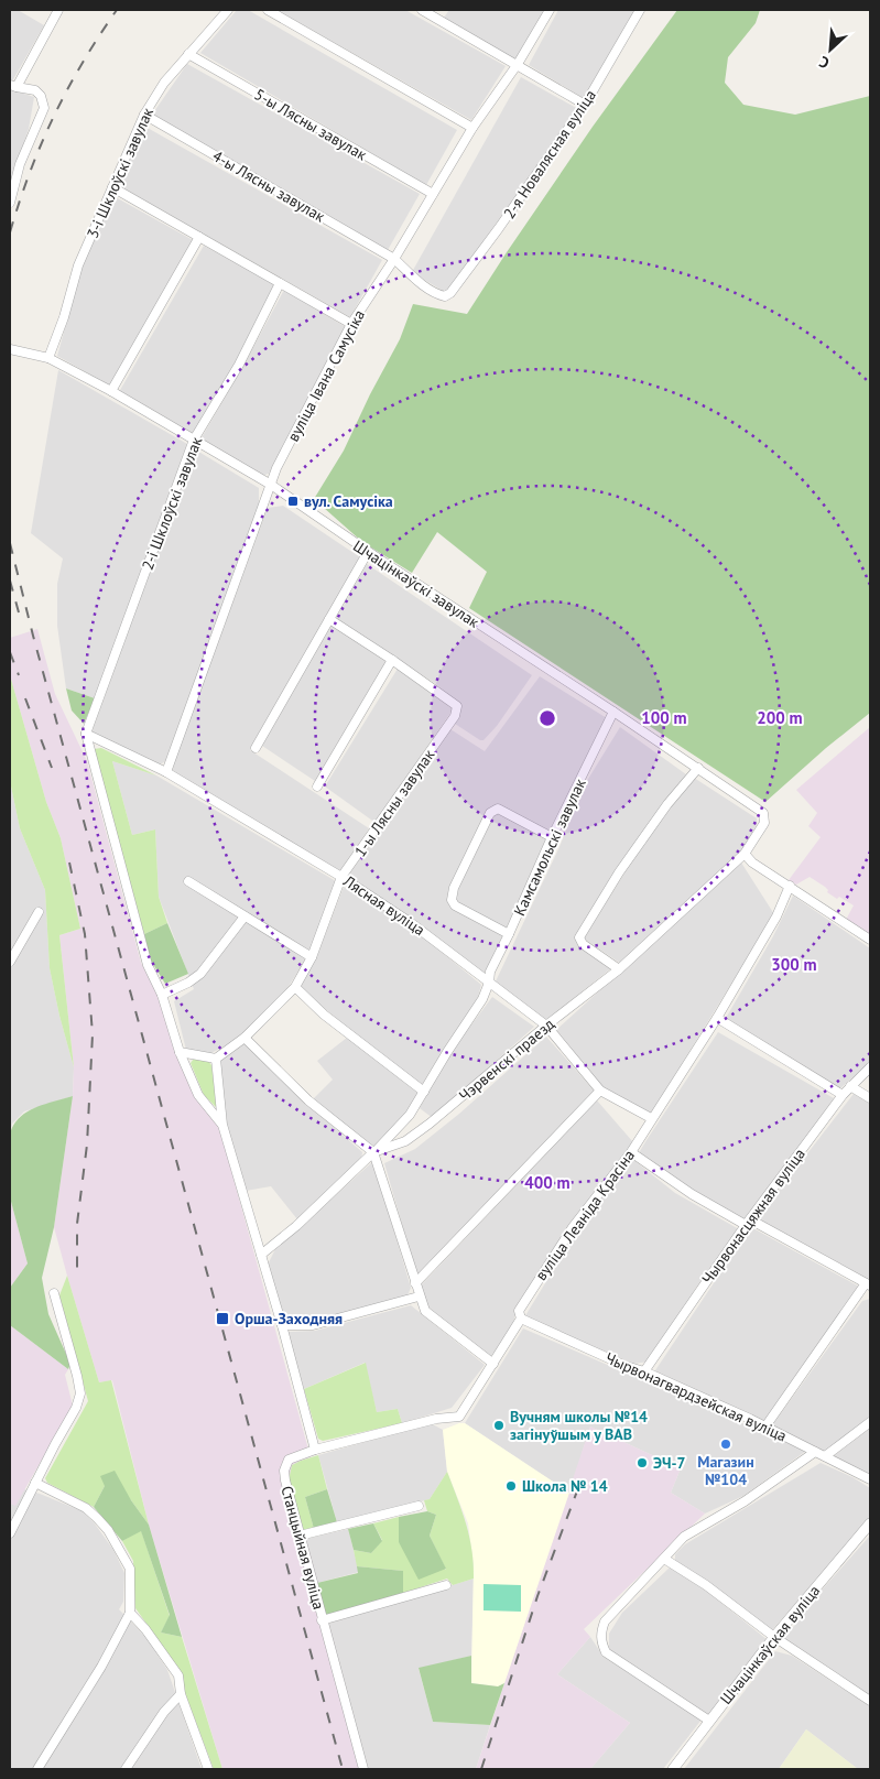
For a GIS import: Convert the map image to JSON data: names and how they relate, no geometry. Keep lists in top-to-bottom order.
{
  "streets": {
    "street": [
      "5-ы Лясны завулак",
      "2-я Новалясная вуліца",
      "3-і Шклоўскі завулак",
      "4-ы Лясны завулак",
      "вуліца Івана Самусіка",
      "2-і Шклоўскі завулак",
      "Шчацінкаўскі завулак",
      "1-ы Лясны завулак",
      "Камсамольскі завулак",
      "Лясная вуліца",
      "Чэрвенскі праезд",
      "вуліца Леаніда Красіна",
      "Чырвонасцяжная вуліца",
      "Чырвонагвардзейская вуліца",
      "Станцыйная вуліца",
      "Шчацінкаўская вуліца"
    ]
  },
  "crossings": [
    ["5-ы Лясны завулак", "3-і Шклоўскі завулак"],
    ["5-ы Лясны завулак", "вуліца Івана Самусіка"],
    ["2-я Новалясная вуліца", "4-ы Лясны завулак"],
    ["3-і Шклоўскі завулак", "4-ы Лясны завулак"],
    ["3-і Шклоўскі завулак", "Шчацінкаўскі завулак"],
    ["4-ы Лясны завулак", "вуліца Івана Самусіка"],
    ["вуліца Івана Самусіка", "Шчацінкаўскі завулак"],
    ["вуліца Івана Самусіка", "Лясная вуліца"],
    ["2-і Шклоўскі завулак", "Шчацінкаўскі завулак"],
    ["2-і Шклоўскі завулак", "Лясная вуліца"],
    ["Шчацінкаўскі завулак", "Камсамольскі завулак"],
    ["Шчацінкаўскі завулак", "Чэрвенскі праезд"],
    ["1-ы Лясны завулак", "Лясная вуліца"],
    ["Камсамольскі завулак", "Лясная вуліца"],
    ["Камсамольскі завулак", "Чэрвенскі праезд"],
    ["Лясная вуліца", "Чэрвенскі праезд"],
    ["Лясная вуліца", "вуліца Леаніда Красіна"],
    ["вуліца Леаніда Красіна", "Чырвонагвардзейская вуліца"],
    ["вуліца Леаніда Красіна", "Станцыйная вуліца"],
    ["Чырвонасцяжная вуліца", "Чырвонагвардзейская вуліца"]
  ],
  "places": {
    "transit": ["вул. Самусіка", "Орша-Заходняя"],
    "other": [
      "Вучням школы №14 загінуўшым у ВАВ",
      "Магазин №104",
      "ЭЧ-7",
      "Школа № 14"
    ]
  },
  "north": "bottom left",
  "rings": [
    "100 m",
    "200 m",
    "300 m",
    "400 m"
  ]
}
